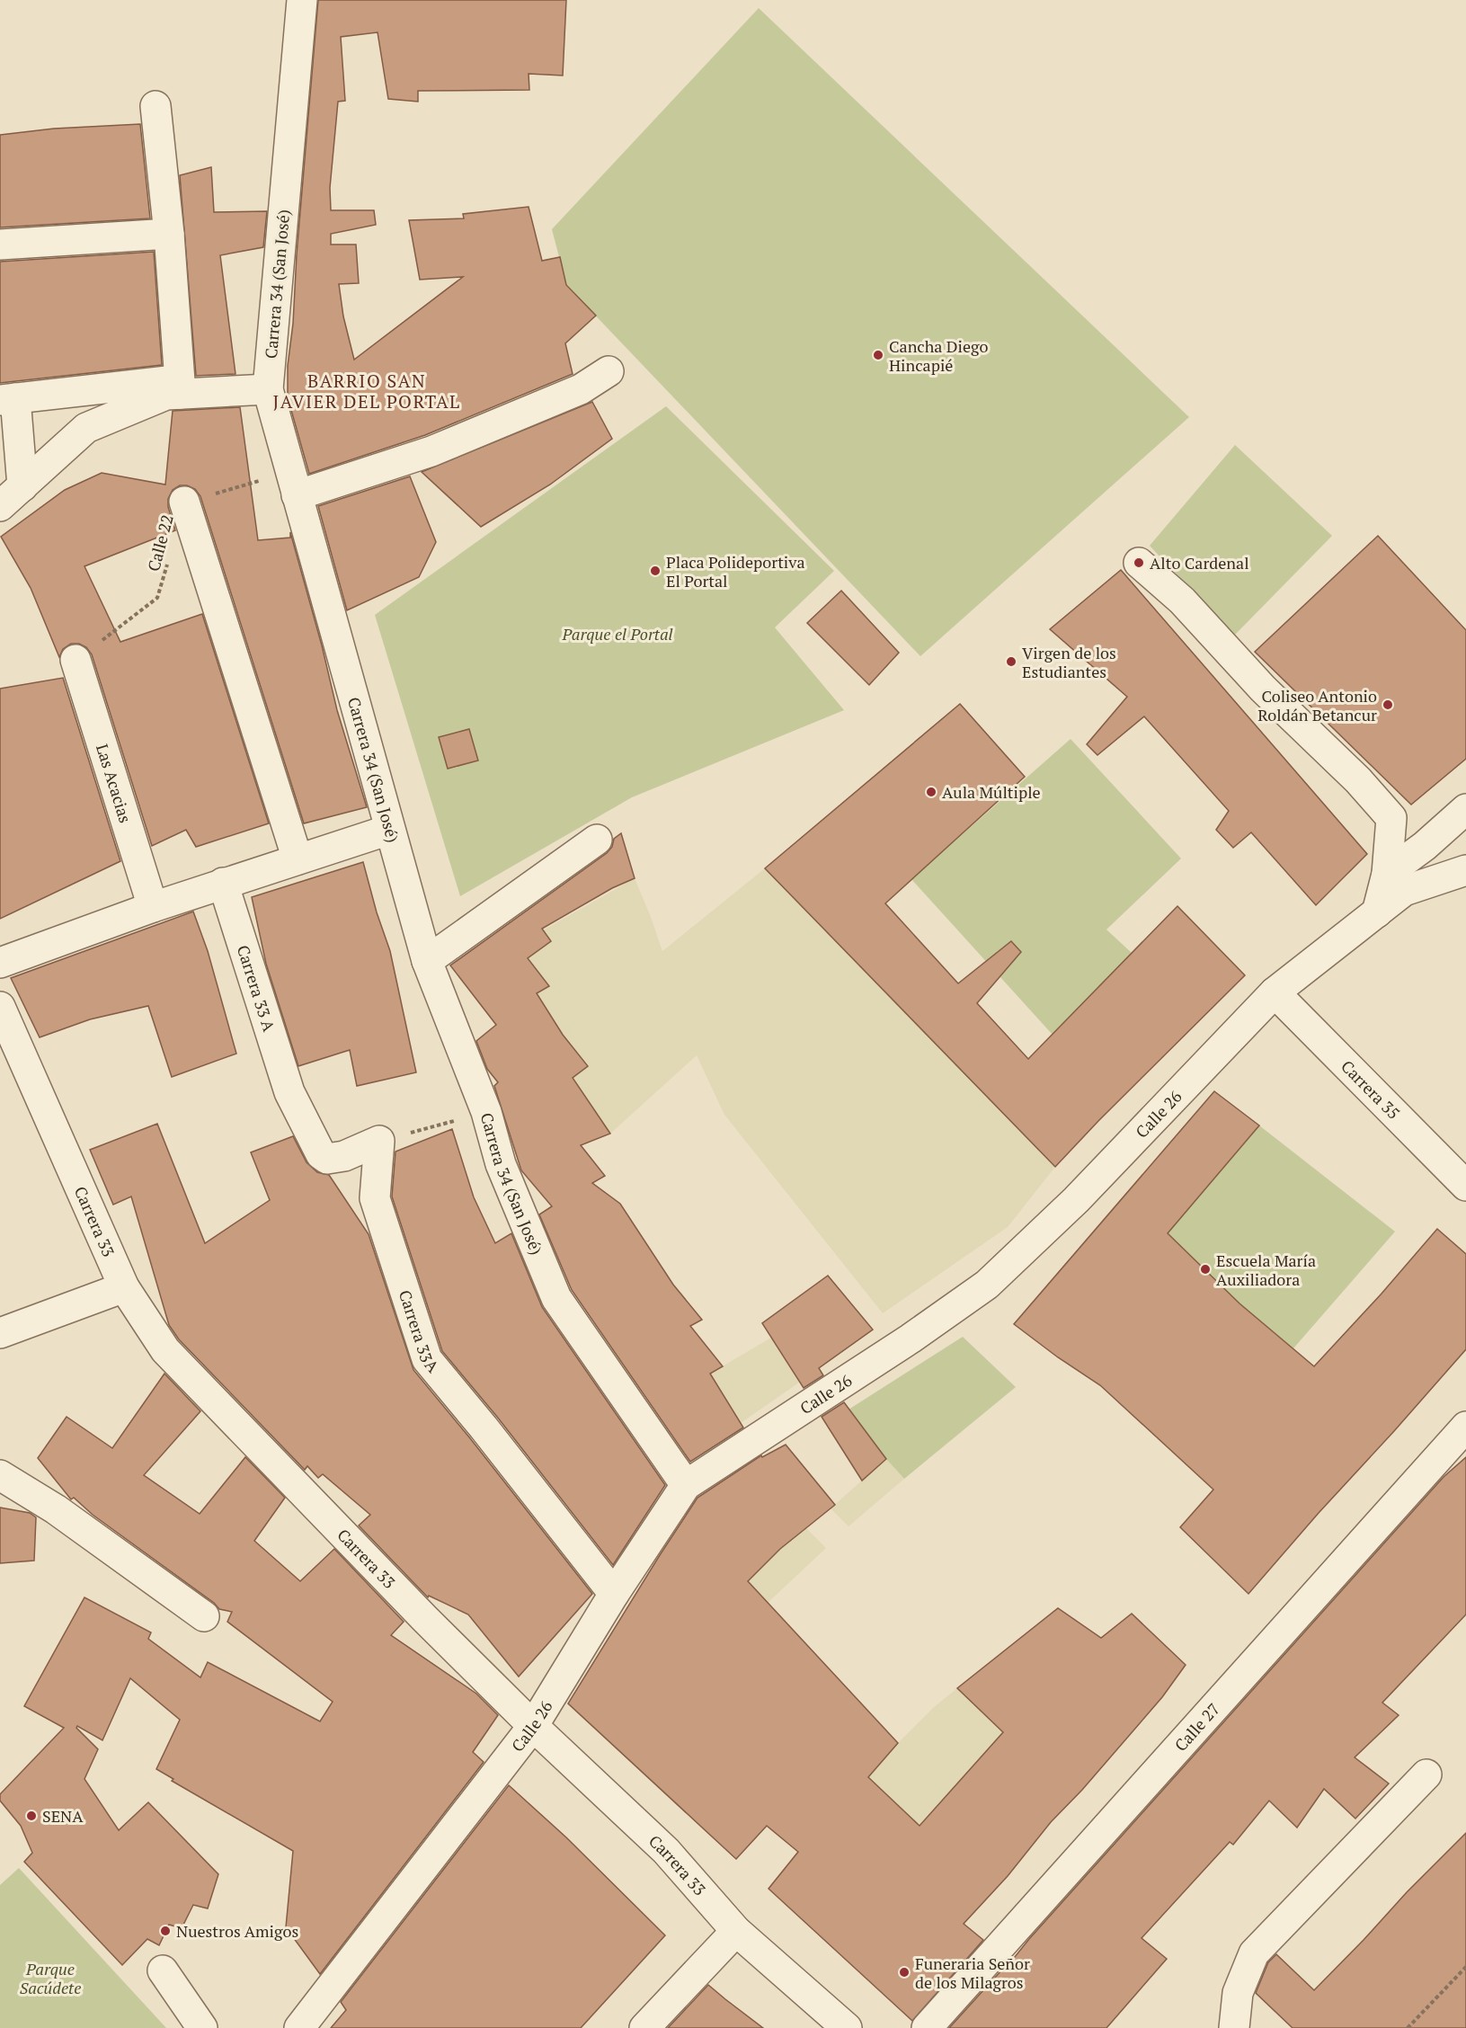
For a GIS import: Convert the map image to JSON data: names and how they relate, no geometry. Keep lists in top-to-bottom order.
{
  "streets": {
    "street": [
      "Carrera 34 (San José)",
      "Las Acacias",
      "Carrera 33 A",
      "Carrera 35",
      "Calle 26",
      "Carrera 33",
      "Carrera 33A",
      "Calle 27"
    ],
    "path": ["Calle 22"]
  },
  "crossings": [
    ["Carrera 34 (San José)", "Calle 22"],
    ["Carrera 34 (San José)", "Calle 26"],
    ["Calle 22", "Las Acacias"],
    ["Carrera 33 A", "Carrera 33A"],
    ["Carrera 35", "Calle 26"],
    ["Calle 26", "Carrera 33"],
    ["Calle 26", "Carrera 33A"]
  ],
  "districts": ["BARRIO SAN JAVIER DEL PORTAL"],
  "parks": ["Parque el Portal", "Parque Sacúdete"],
  "places": [
    "Cancha Diego Hincapié",
    "Alto Cardenal",
    "Placa Polideportiva El Portal",
    "Virgen de los Estudiantes",
    "Coliseo Antonio Roldán Betancur",
    "Aula Múltiple",
    "Escuela María Auxiliadora",
    "SENA",
    "Nuestros Amigos",
    "Funeraria Señor de los Milagros"
  ]
}
